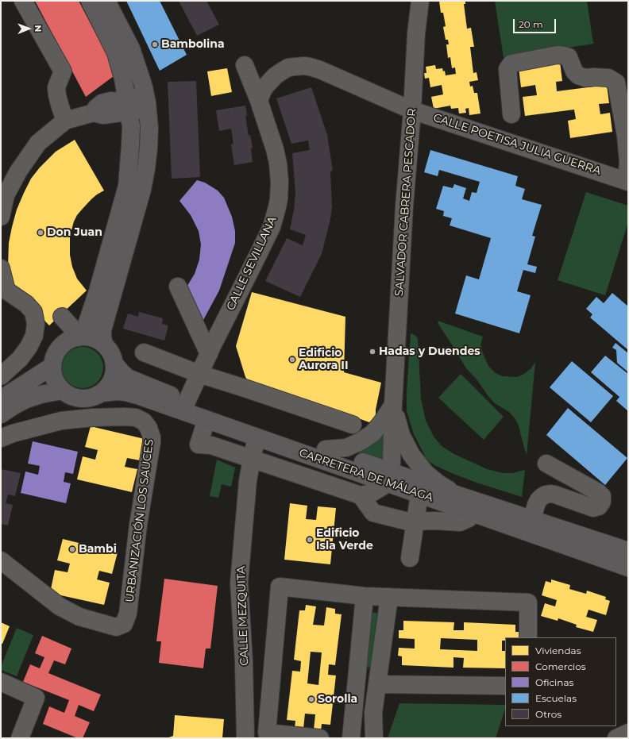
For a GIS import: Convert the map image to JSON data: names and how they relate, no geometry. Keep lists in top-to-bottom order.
{
  "streets": {
    "main road": ["CARRETERA DE MÁLAGA"],
    "street": [
      "CALLE POETISA JULIA GUERRA",
      "SALVADOR CABRERA PESCADOR",
      "CALLE SEVILLANA",
      "URBANIZACIÓN LOS SAUCES",
      "CALLE MEZQUITA"
    ]
  },
  "crossings": [
    ["CALLE POETISA JULIA GUERRA", "SALVADOR CABRERA PESCADOR"],
    ["CALLE POETISA JULIA GUERRA", "CALLE SEVILLANA"],
    ["SALVADOR CABRERA PESCADOR", "CARRETERA DE MÁLAGA"],
    ["CALLE SEVILLANA", "CARRETERA DE MÁLAGA"],
    ["CARRETERA DE MÁLAGA", "CALLE MEZQUITA"]
  ],
  "places": [
    "Bambolina",
    "Don Juan",
    "Hadas y Duendes",
    "Edificio Aurora II",
    "Edificio Isla Verde",
    "Bambi",
    "Sorolla"
  ],
  "legend": [
    "Viviendas",
    "Comercios",
    "Oficinas",
    "Escuelas",
    "Otros"
  ],
  "scale_bar": "20 m",
  "north": "right"
}
